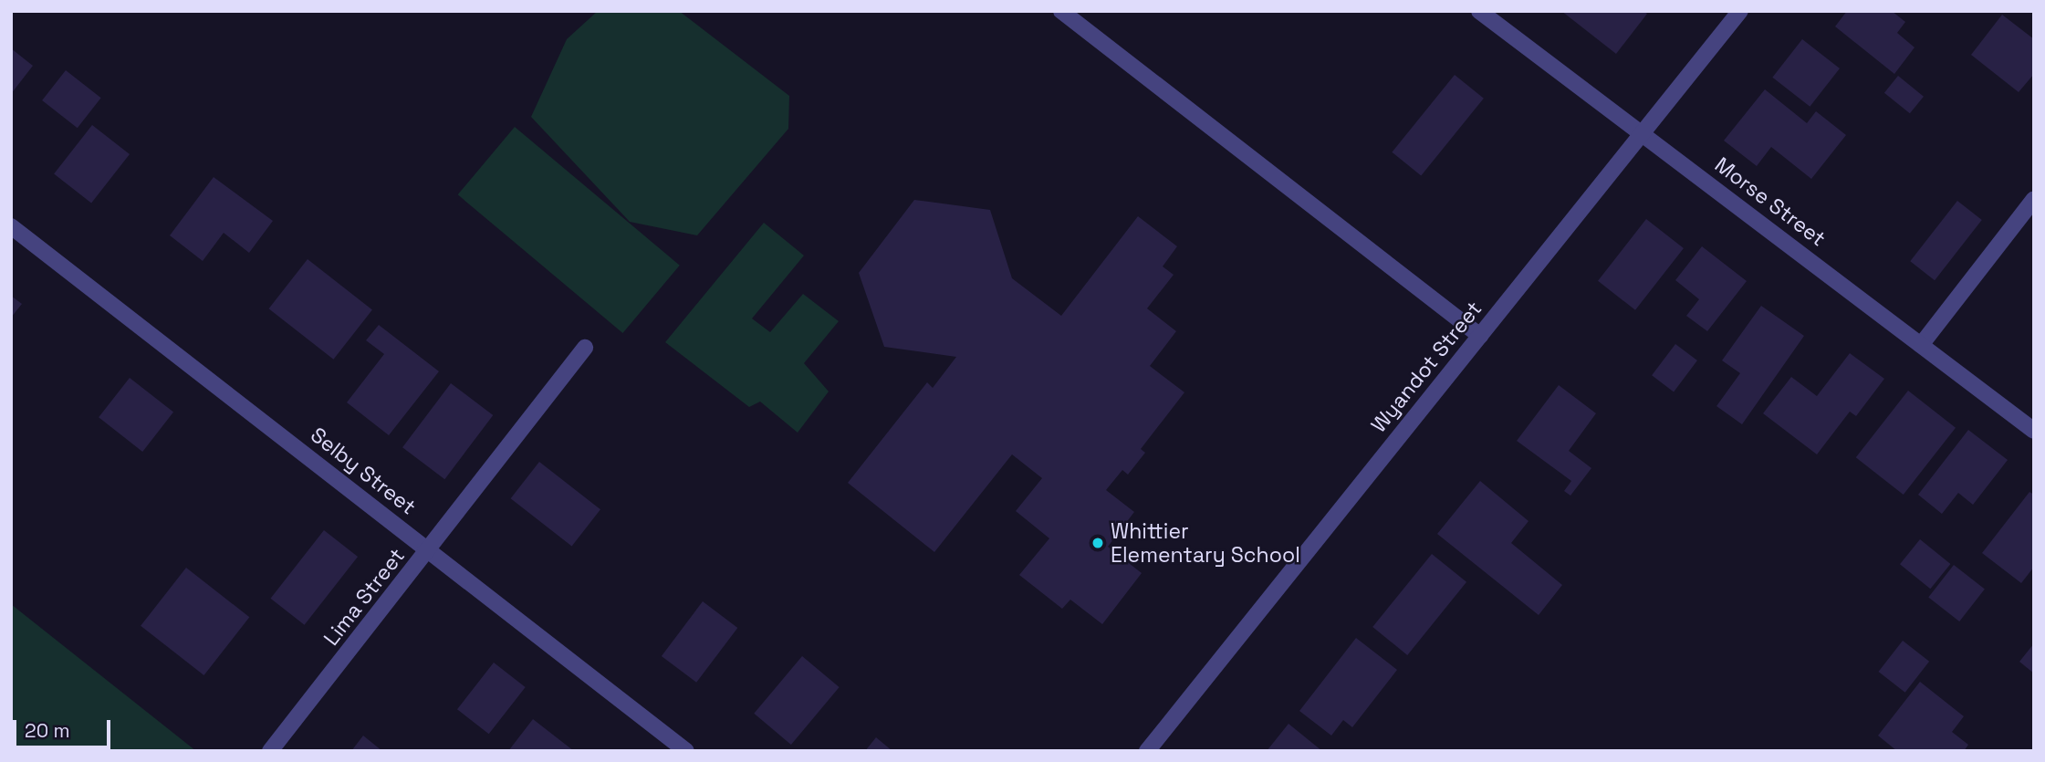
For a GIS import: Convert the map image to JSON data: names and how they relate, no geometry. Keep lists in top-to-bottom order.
{
  "streets": {
    "street": [
      "Morse Street",
      "Wyandot Street",
      "Selby Street",
      "Lima Street"
    ]
  },
  "crossings": [
    ["Morse Street", "Wyandot Street"],
    ["Selby Street", "Lima Street"]
  ],
  "places": ["Whittier Elementary School"],
  "scale_bar": "20 m"
}
